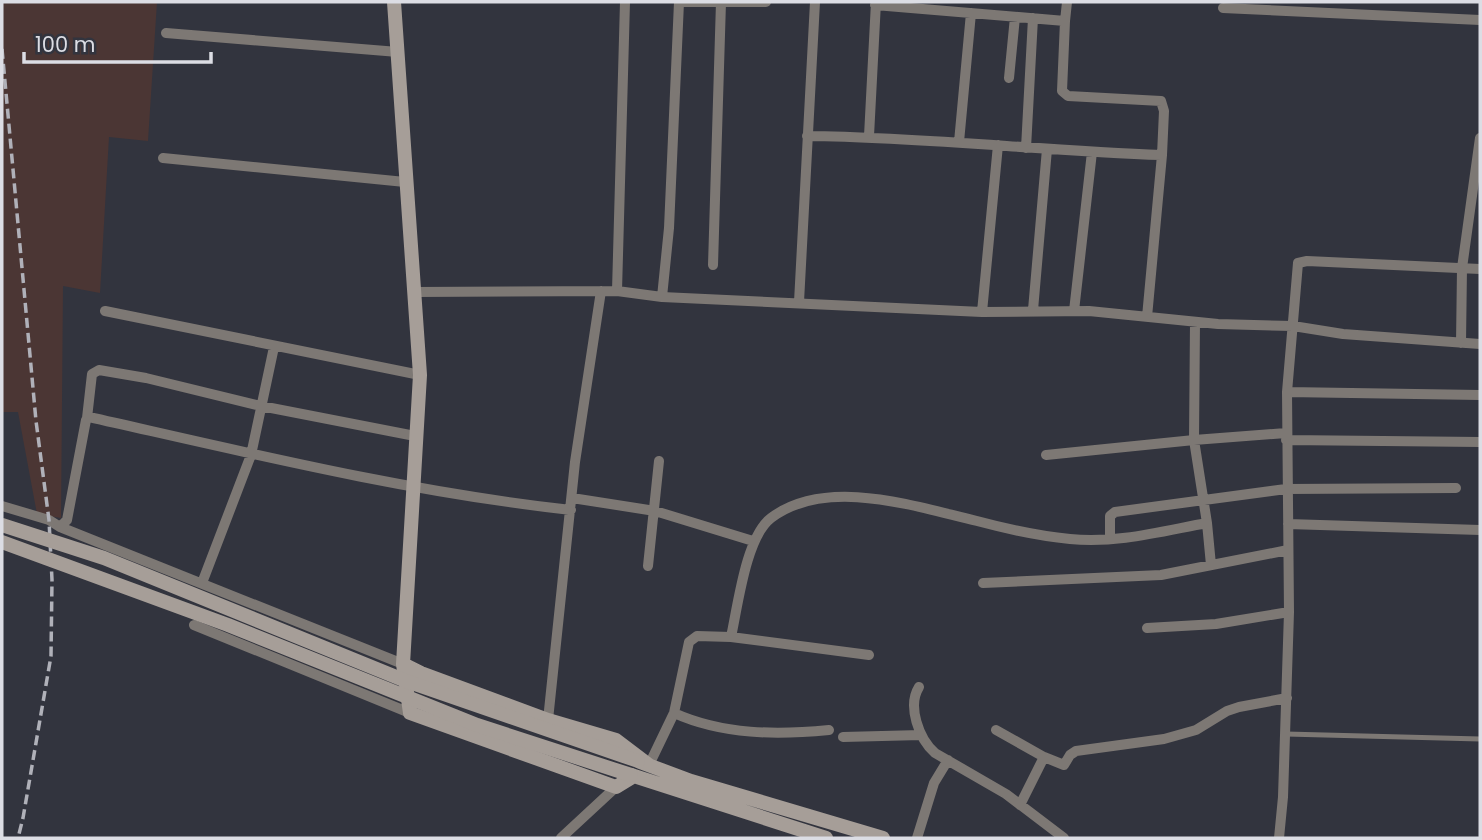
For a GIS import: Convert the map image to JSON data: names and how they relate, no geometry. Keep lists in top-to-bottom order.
{
  "scale_bar": "100 m"
}
